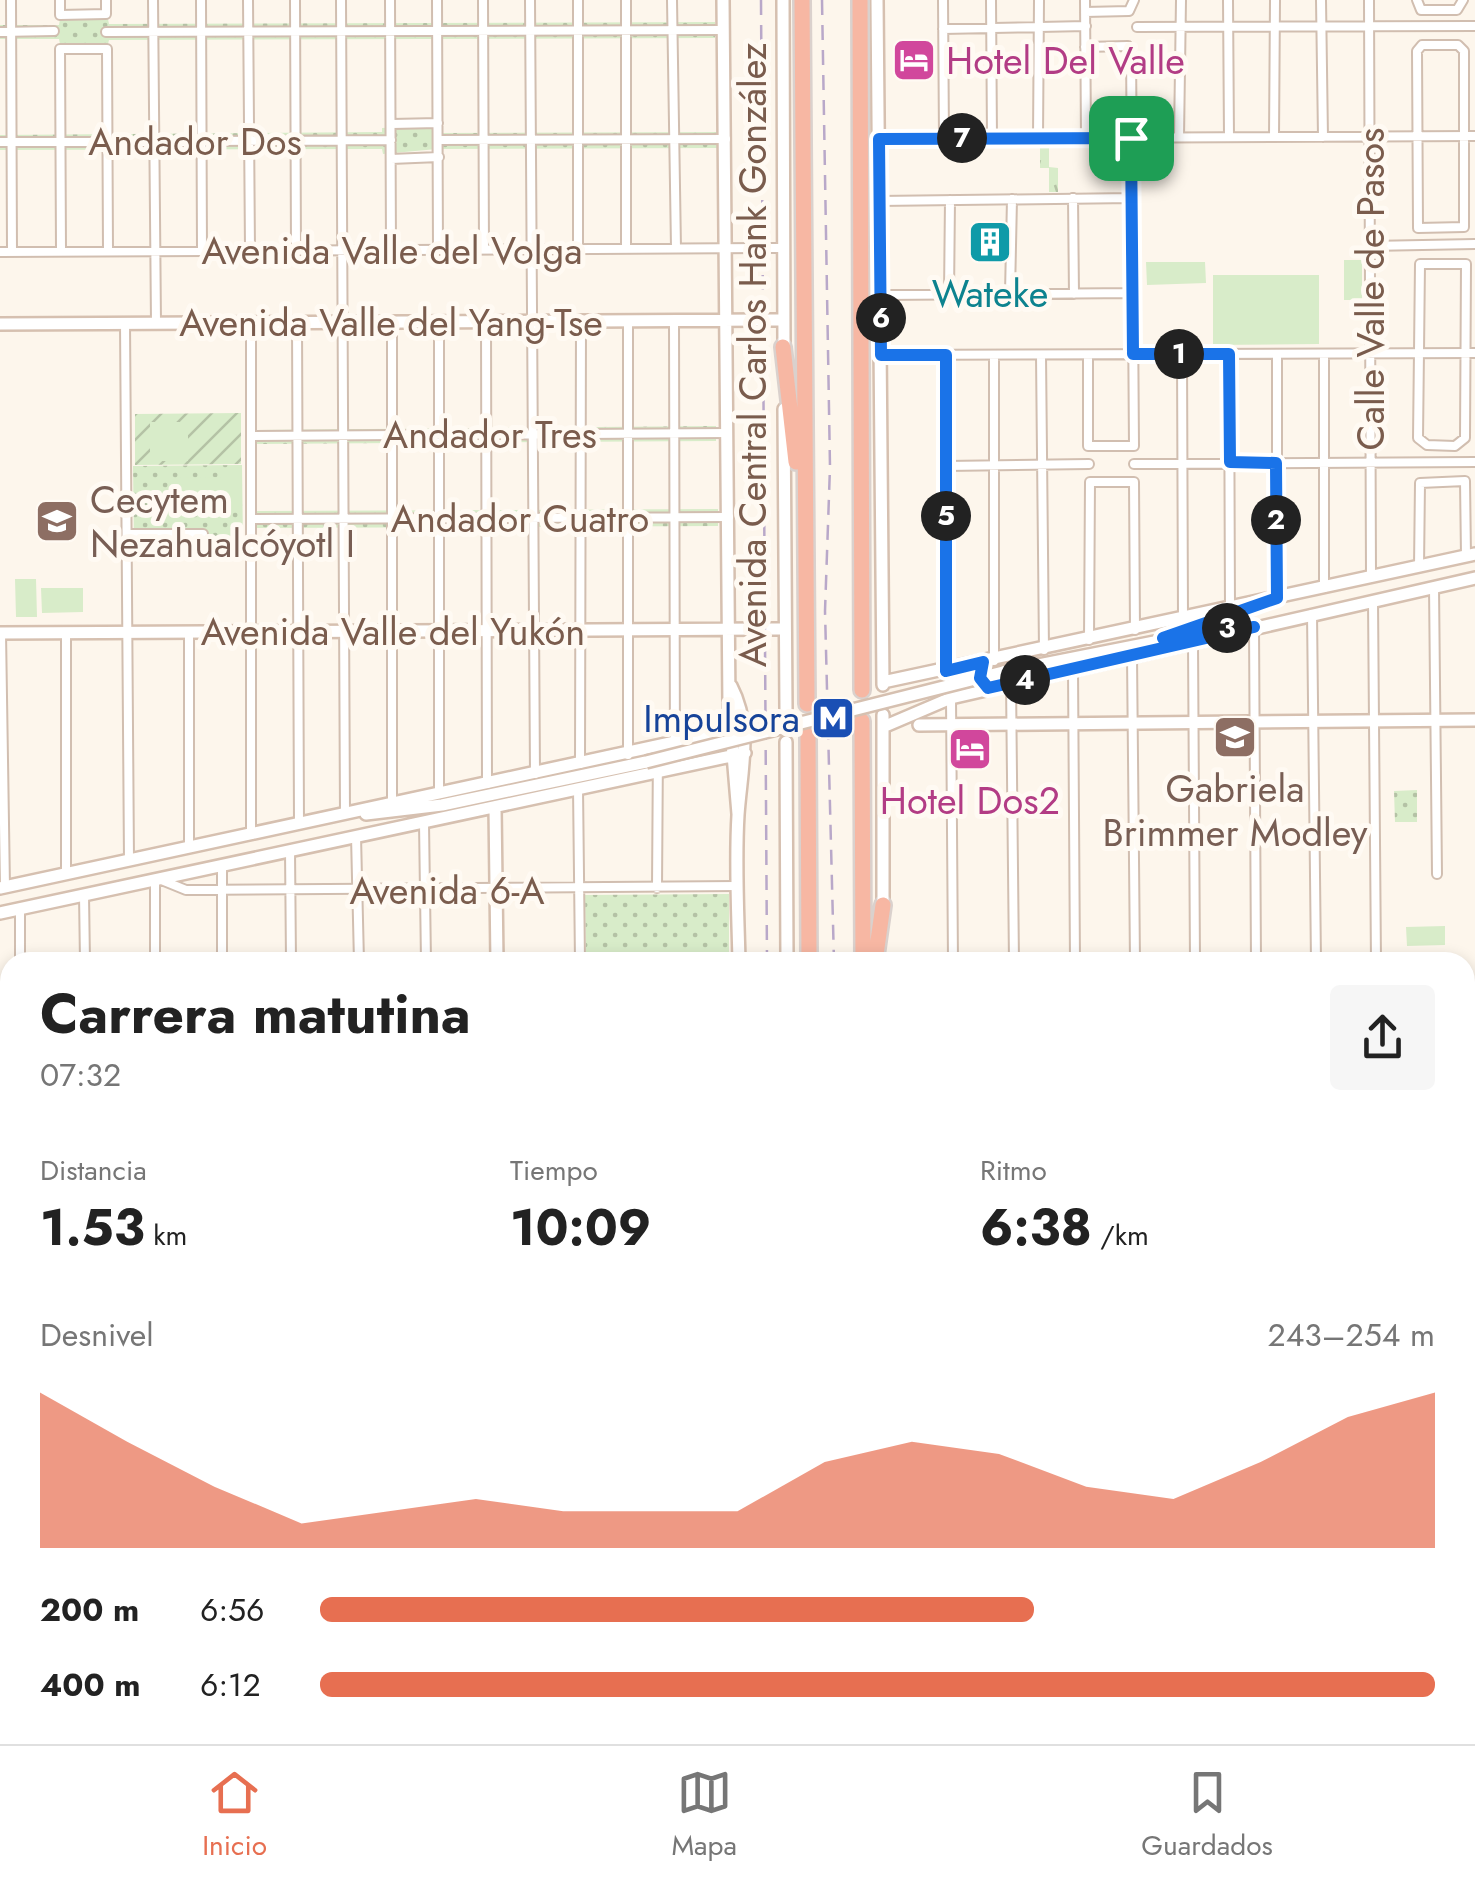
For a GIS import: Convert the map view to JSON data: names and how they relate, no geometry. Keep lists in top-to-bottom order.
{
  "streets": {
    "highway": ["Avenida Central Carlos Hank González"],
    "main road": ["Avenida Valle del Yang-Tse", "Avenida Valle del Yukón"],
    "street": [
      "Andador Dos",
      "Avenida Valle del Volga",
      "Calle Valle de Pasos",
      "Andador Tres",
      "Andador Cuatro",
      "Avenida 6-A"
    ]
  },
  "crossings": [
    ["Avenida Valle del Volga", "Avenida Central Carlos Hank González"],
    ["Avenida Valle del Yang-Tse", "Avenida Central Carlos Hank González"],
    ["Avenida Central Carlos Hank González", "Andador Tres"],
    ["Avenida Central Carlos Hank González", "Andador Cuatro"],
    ["Avenida Central Carlos Hank González", "Avenida Valle del Yukón"],
    ["Avenida Central Carlos Hank González", "Avenida 6-A"]
  ],
  "places": {
    "hotel": ["Hotel Del Valle", "Hotel Dos2"],
    "building": ["Wateke"],
    "school or university": ["Cecytem Nezahualcóyotl I", "Gabriela Brimmer Modley"],
    "metro station": ["Impulsora"]
  },
  "page": {
    "pins": [
      "7",
      "6",
      "1",
      "5",
      "2",
      "3",
      "4"
    ],
    "heading": ["Carrera matutina", "07:32"],
    "stats": [
      ["Distancia", "1.53 km"],
      ["Tiempo", "10:09"],
      ["Ritmo", "6:38 /km"]
    ],
    "chart": ["Desnivel", "243–254 m"],
    "list": [
      {
        "name": "200 m",
        "note": "6:56"
      },
      {
        "name": "400 m",
        "note": "6:12"
      }
    ],
    "tabs": ["Inicio", "Mapa", "Guardados"]
  }
}
